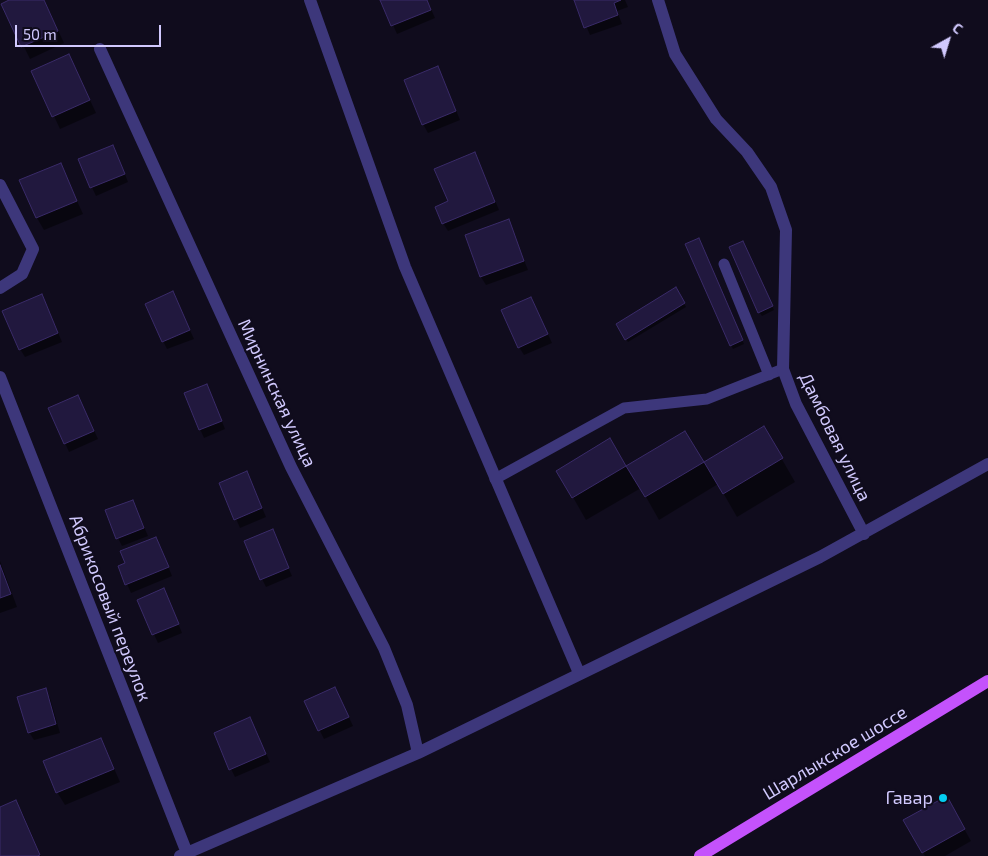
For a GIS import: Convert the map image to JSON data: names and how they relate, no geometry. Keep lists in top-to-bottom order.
{
  "streets": {
    "main road": ["Шарлыкское шоссе"],
    "street": ["Мирнинская улица", "Дамбовая улица", "Абрикосовый переулок"]
  },
  "places": ["Гавар"],
  "scale_bar": "50 m",
  "north": "top right"
}
